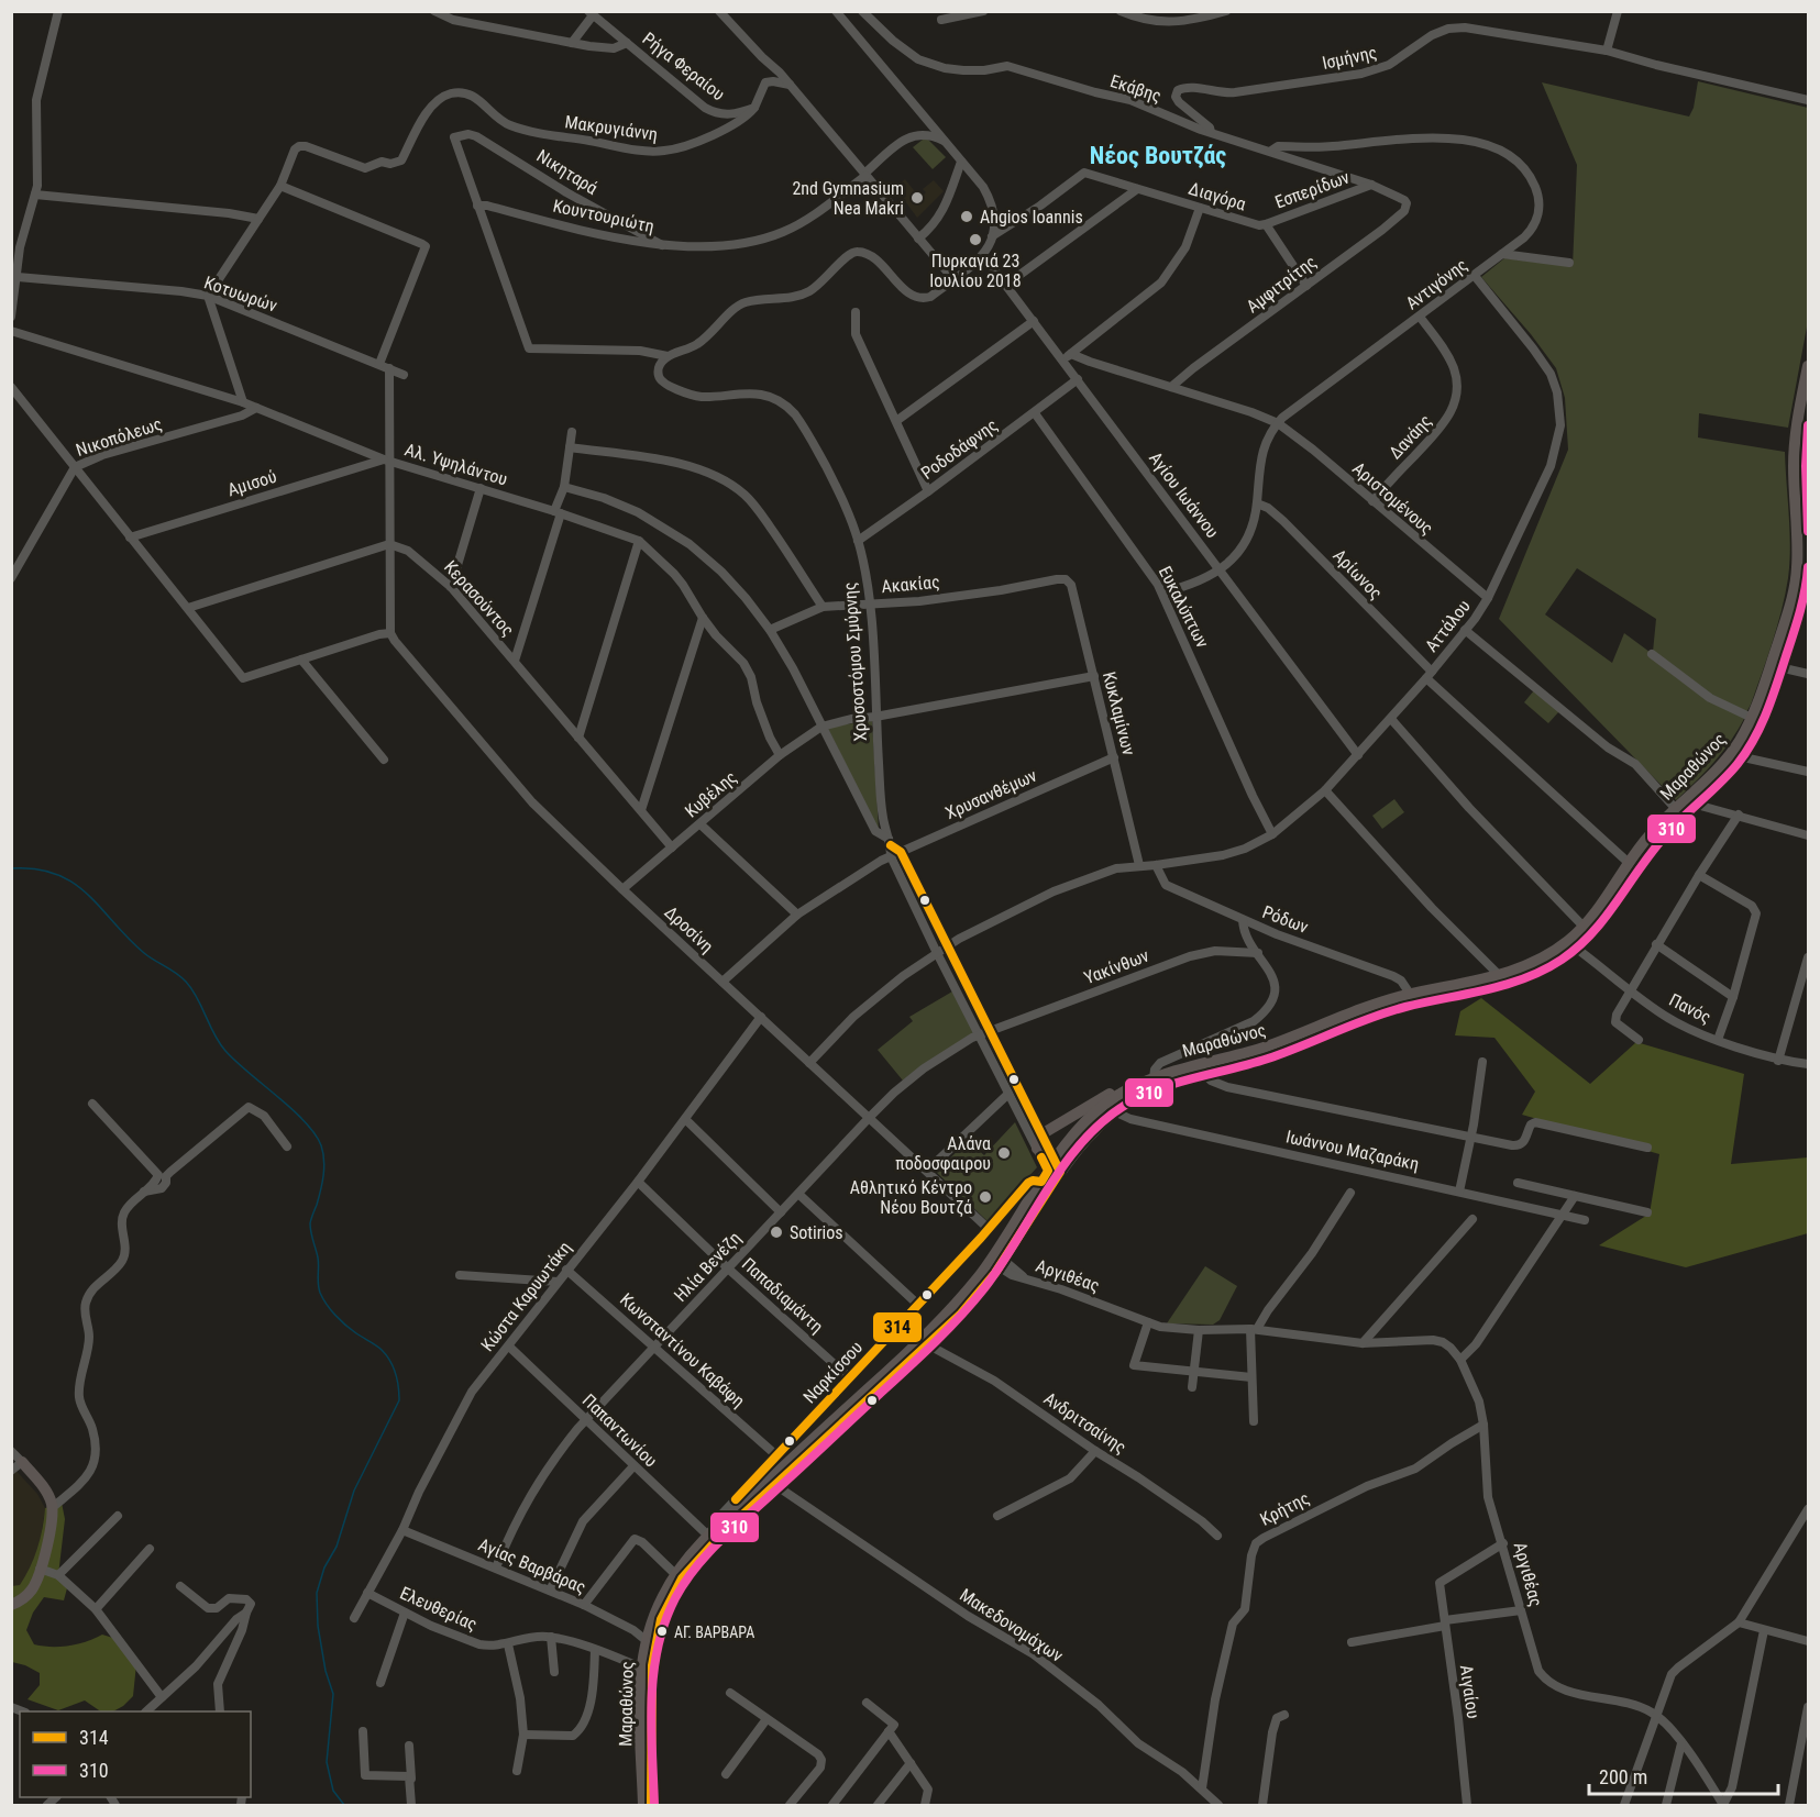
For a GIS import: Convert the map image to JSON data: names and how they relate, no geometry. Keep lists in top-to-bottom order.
{
  "streets": {
    "main road": ["Μαραθώνος"],
    "street": [
      "Ισμήνης",
      "Ρήγα Φεραίου",
      "Εκάβης",
      "Μακρυγιάννη",
      "Νικηταρά",
      "Εσπερίδων",
      "Διαγόρα",
      "Κουντουριώτη",
      "Αμφιτρίτης",
      "Αντιγόνης",
      "Κοτυωρών",
      "Νικοπόλεως",
      "Δανάης",
      "Ροδοδάφνης",
      "Αλ. Υψηλάντου",
      "Αμισού",
      "Αγίου Ιωάννου",
      "Αριστομένους",
      "Αρίωνος",
      "Ακακίας",
      "Κερασούντος",
      "Ευκαλύπτων",
      "Αττάλου",
      "Χρυσοστόμου Σμύρνης",
      "Κυκλαμίνων",
      "Κυβέλης",
      "Χρυσανθέμων",
      "Ρόδων",
      "Δροσίνη",
      "Υακίνθων",
      "Πανός",
      "Ιωάννου Μαζαράκη",
      "Ηλία Βενέζη",
      "Αργιθέας",
      "Παπαδιαμάντη",
      "Κώστα Καρυωτάκη",
      "Κωνσταντίνου Καβάφη",
      "Ναρκίσσου",
      "Ανδριτσαίνης",
      "Παπαντωνίου",
      "Κρήτης",
      "Αγίας Βαρβάρας",
      "Ελευθερίας",
      "Μακεδονομάχων",
      "Αιγαίου"
    ]
  },
  "crossings": [
    ["Ισμήνης", "Εκάβης"],
    ["Ρήγα Φεραίου", "Μακρυγιάννη"],
    ["Εκάβης", "Εσπερίδων"],
    ["Εκάβης", "Αμφιτρίτης"],
    ["Εκάβης", "Αντιγόνης"],
    ["Νικηταρά", "Κουντουριώτη"],
    ["Εσπερίδων", "Διαγόρα"],
    ["Αμφιτρίτης", "Αριστομένους"],
    ["Αντιγόνης", "Δανάης"],
    ["Αντιγόνης", "Αγίου Ιωάννου"],
    ["Αντιγόνης", "Αριστομένους"],
    ["Αντιγόνης", "Αρίωνος"],
    ["Αντιγόνης", "Ευκαλύπτων"],
    ["Αντιγόνης", "Αττάλου"],
    ["Νικοπόλεως", "Αλ. Υψηλάντου"],
    ["Δανάης", "Αριστομένους"],
    ["Ροδοδάφνης", "Αγίου Ιωάννου"],
    ["Ροδοδάφνης", "Ευκαλύπτων"],
    ["Ροδοδάφνης", "Χρυσοστόμου Σμύρνης"],
    ["Αλ. Υψηλάντου", "Αμισού"],
    ["Αλ. Υψηλάντου", "Κυβέλης"],
    ["Αγίου Ιωάννου", "Αριστομένους"],
    ["Αγίου Ιωάννου", "Αττάλου"],
    ["Αριστομένους", "Αττάλου"],
    ["Αρίωνος", "Αττάλου"],
    ["Αρίωνος", "Μαραθώνος"],
    ["Ακακίας", "Χρυσοστόμου Σμύρνης"],
    ["Ακακίας", "Κυκλαμίνων"],
    ["Κερασούντος", "Κυβέλης"],
    ["Ευκαλύπτων", "Αττάλου"],
    ["Αττάλου", "Χρυσοστόμου Σμύρνης"],
    ["Αττάλου", "Κυκλαμίνων"],
    ["Αττάλου", "Ρόδων"],
    ["Αττάλου", "Δροσίνη"],
    ["Χρυσοστόμου Σμύρνης", "Μαραθώνος"],
    ["Χρυσοστόμου Σμύρνης", "Χρυσανθέμων"],
    ["Χρυσοστόμου Σμύρνης", "Υακίνθων"],
    ["Χρυσοστόμου Σμύρνης", "Ηλία Βενέζη"],
    ["Χρυσοστόμου Σμύρνης", "Ναρκίσσου"],
    ["Κυκλαμίνων", "Χρυσανθέμων"],
    ["Μαραθώνος", "Ρόδων"],
    ["Μαραθώνος", "Πανός"],
    ["Μαραθώνος", "Ιωάννου Μαζαράκη"],
    ["Μαραθώνος", "Αργιθέας"],
    ["Μαραθώνος", "Ναρκίσσου"],
    ["Μαραθώνος", "Ανδριτσαίνης"],
    ["Μαραθώνος", "Παπαντωνίου"],
    ["Μαραθώνος", "Αγίας Βαρβάρας"],
    ["Μαραθώνος", "Ελευθερίας"],
    ["Μαραθώνος", "Μακεδονομάχων"],
    ["Κυβέλης", "Δροσίνη"],
    ["Χρυσανθέμων", "Δροσίνη"],
    ["Δροσίνη", "Ηλία Βενέζη"],
    ["Δροσίνη", "Κώστα Καρυωτάκη"],
    ["Δροσίνη", "Ναρκίσσου"],
    ["Υακίνθων", "Ηλία Βενέζη"],
    ["Ηλία Βενέζη", "Παπαδιαμάντη"],
    ["Ηλία Βενέζη", "Κωνσταντίνου Καβάφη"],
    ["Ηλία Βενέζη", "Παπαντωνίου"],
    ["Ηλία Βενέζη", "Αγίας Βαρβάρας"],
    ["Αργιθέας", "Κρήτης"],
    ["Αργιθέας", "Αιγαίου"],
    ["Παπαδιαμάντη", "Κώστα Καρυωτάκη"],
    ["Παπαδιαμάντη", "Ναρκίσσου"],
    ["Κώστα Καρυωτάκη", "Κωνσταντίνου Καβάφη"],
    ["Κώστα Καρυωτάκη", "Παπαντωνίου"],
    ["Κώστα Καρυωτάκη", "Αγίας Βαρβάρας"],
    ["Κώστα Καρυωτάκη", "Ελευθερίας"],
    ["Κωνσταντίνου Καβάφη", "Ναρκίσσου"],
    ["Ναρκίσσου", "Παπαντωνίου"],
    ["Κρήτης", "Μακεδονομάχων"]
  ],
  "districts": ["Νέος Βουτζάς"],
  "places": [
    "2nd Gymnasium Nea Makri",
    "Ahgios Ioannis",
    "Πυρκαγιά 23 Ιουλίου 2018",
    "Αλάνα ποδοσφαιρου",
    "Αθλητικό Κέντρο Νέου Βουτζά",
    "Sotirios",
    "ΑΓ. ΒΑΡΒΑΡΑ"
  ],
  "lines": ["transit line 310", "transit line 314"],
  "legend": ["314", "310"],
  "scale_bar": "200 m"
}
